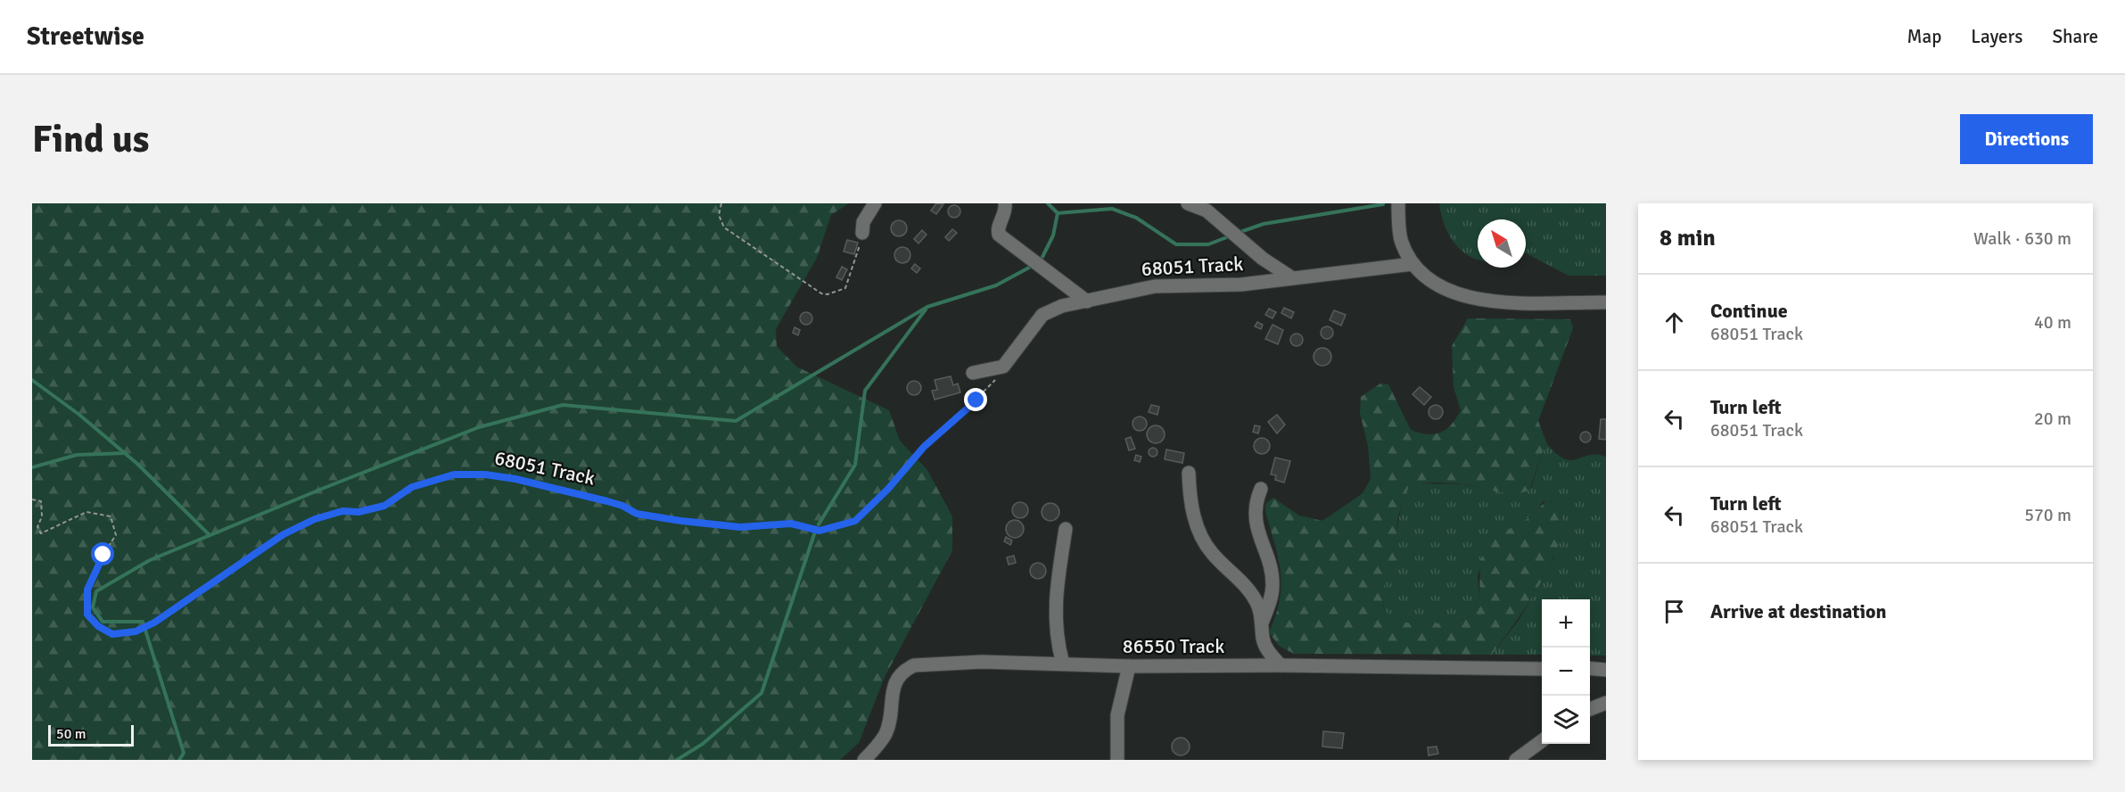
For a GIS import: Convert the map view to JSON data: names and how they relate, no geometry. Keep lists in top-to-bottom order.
{
  "streets": {
    "street": ["68051 Track", "86550 Track"]
  },
  "scale_bar": "50 m",
  "north": "top left",
  "page": {
    "header": "Streetwise",
    "nav": ["Map", "Layers", "Share"],
    "buttons": "Directions",
    "title": "Find us",
    "heading": ["8 min", "Walk · 630 m"],
    "list": [
      ["Continue", "68051 Track", "40 m"],
      ["Turn left", "68051 Track", "20 m"],
      ["Turn left", "68051 Track", "570 m"],
      "Arrive at destination"
    ],
    "map_buttons": ["+", "−"],
    "scale": "50 m"
  }
}
